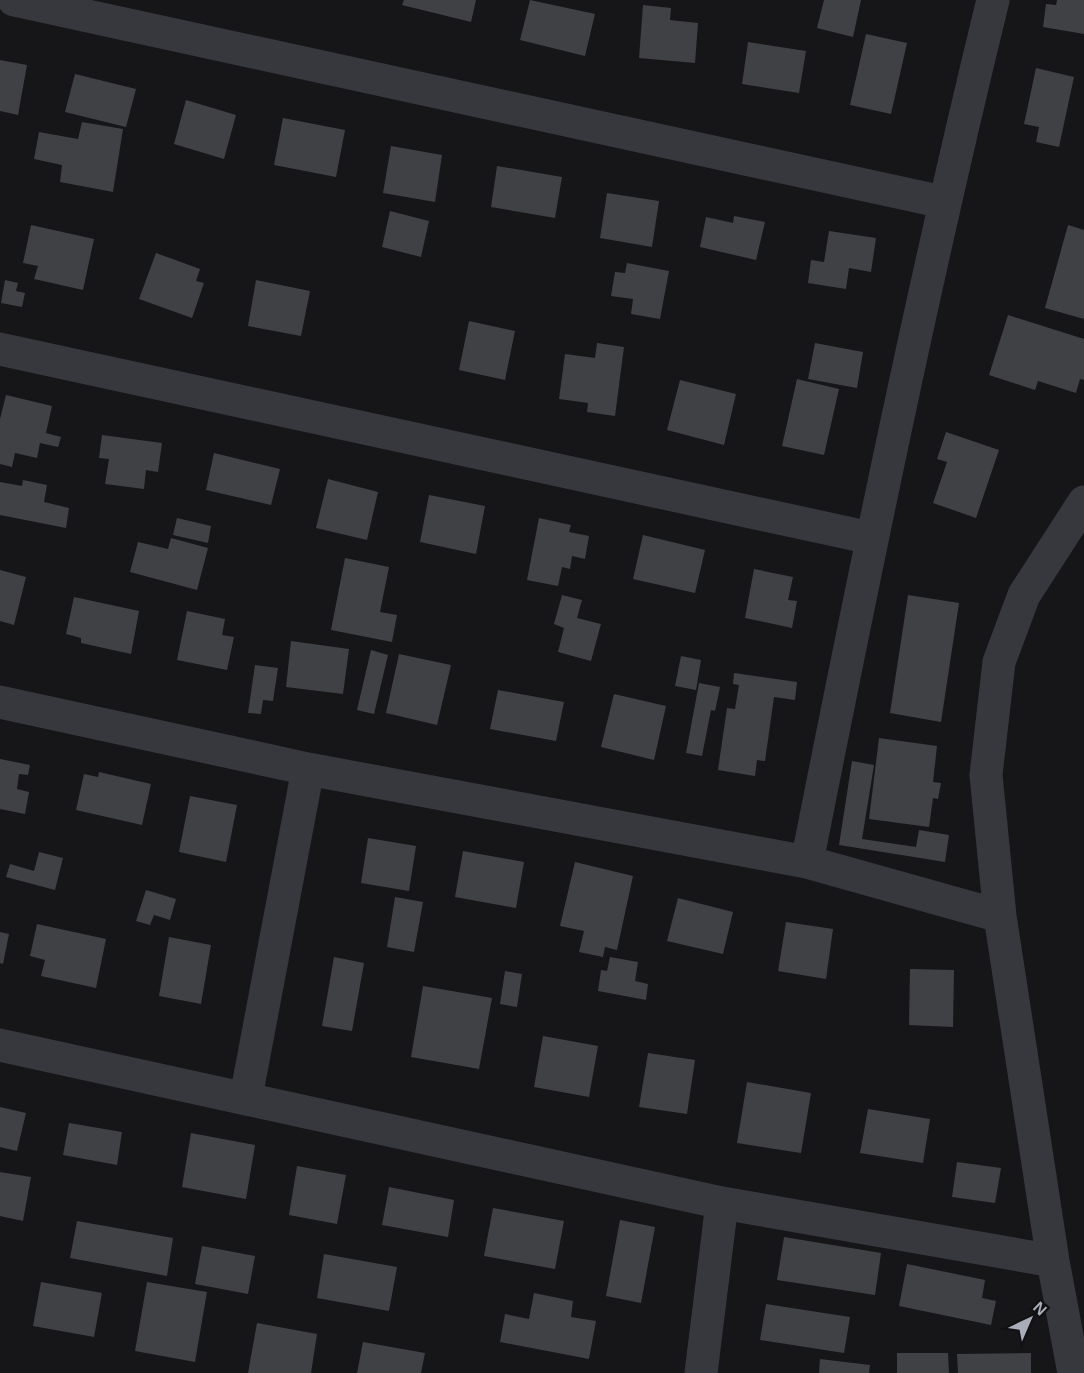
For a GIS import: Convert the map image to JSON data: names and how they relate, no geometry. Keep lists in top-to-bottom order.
{
  "north": "top right"
}
